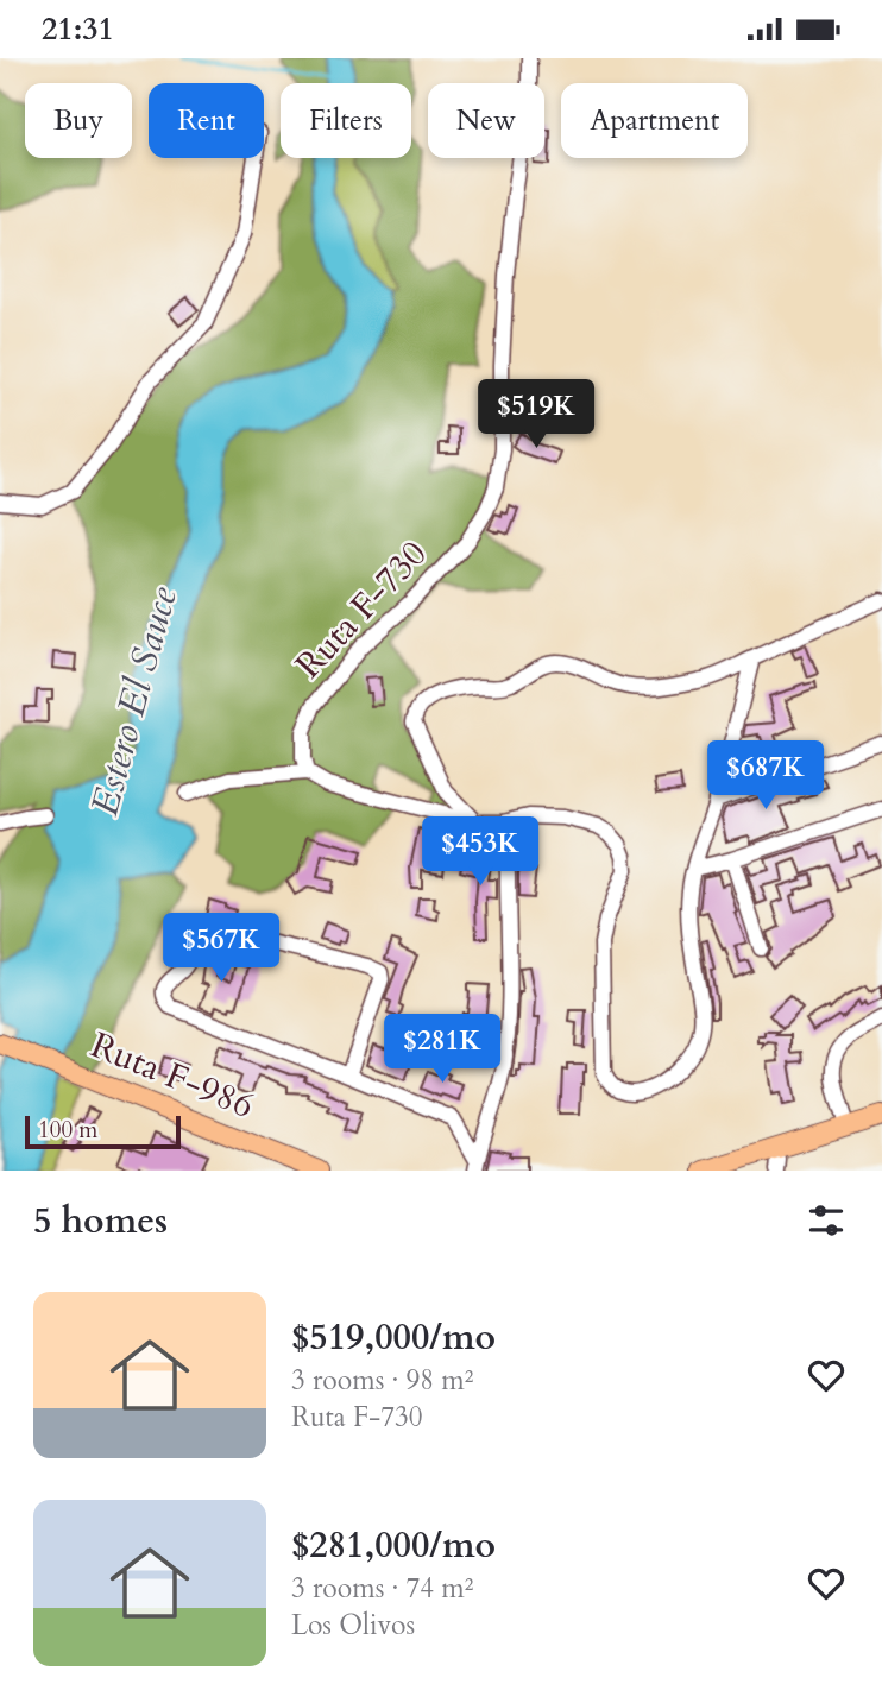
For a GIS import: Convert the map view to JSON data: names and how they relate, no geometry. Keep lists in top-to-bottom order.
{
  "streets": {
    "main road": ["Ruta F-986"],
    "street": ["Ruta F-730"]
  },
  "water": ["Estero El Sauce"],
  "scale_bar": "100 m",
  "page": {
    "status": "21:31",
    "chip": [
      "Buy",
      "Rent",
      "Filters",
      "New",
      "Apartment"
    ],
    "price": [
      "$519K",
      "$687K",
      "$453K",
      "$567K",
      "$281K"
    ],
    "scale": "100 m",
    "heading": "5 homes",
    "list": [
      {
        "name": "$519,000/mo",
        "note": "3 rooms · 98 m² · Ruta F-730"
      },
      {
        "name": "$281,000/mo",
        "note": "3 rooms · 74 m² · Los Olivos"
      }
    ]
  }
}
